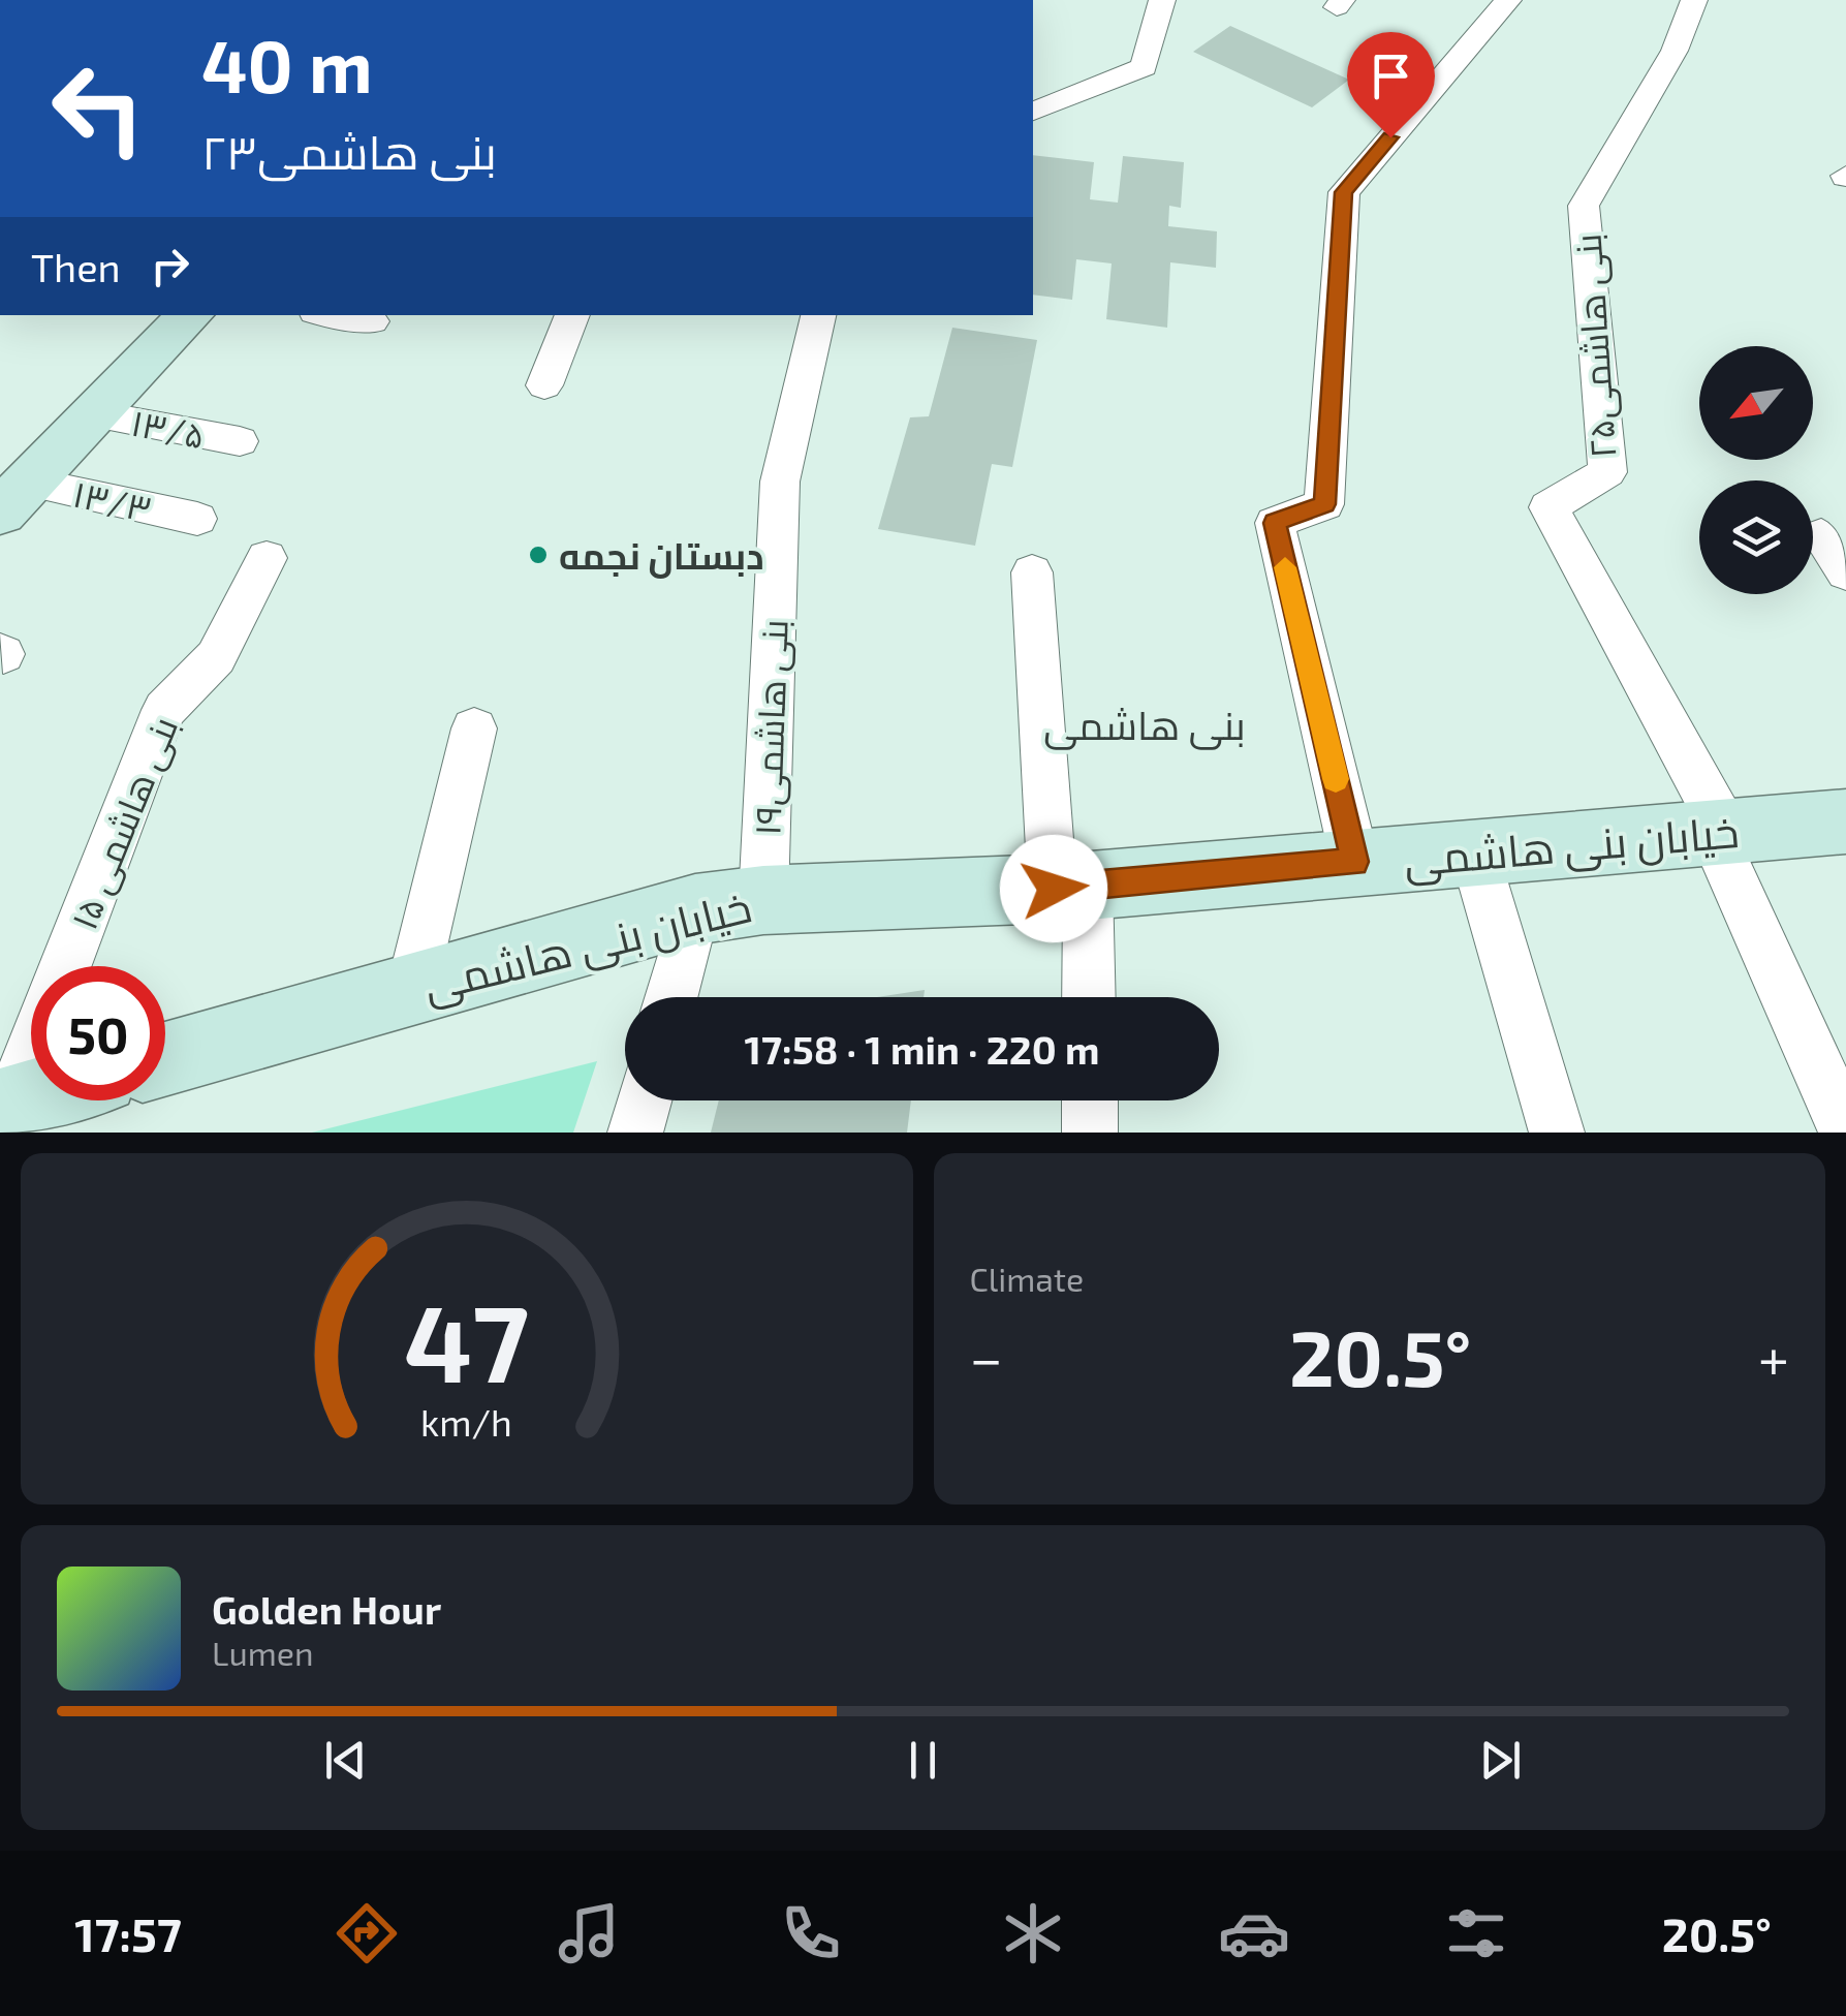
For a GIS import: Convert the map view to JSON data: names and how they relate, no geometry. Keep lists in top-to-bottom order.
{
  "streets": {
    "main road": ["خیابان بنی هاشمی"],
    "street": [
      "بنی هاشمی۲۵",
      "۱۳/۵",
      "۱۳/۳",
      "بنی هاشمی۱۹",
      "۱۵ بنی هاشمی"
    ]
  },
  "crossings": [
    ["بنی هاشمی۲۵", "خیابان بنی هاشمی"],
    ["بنی هاشمی۱۹", "خیابان بنی هاشمی"]
  ],
  "districts": ["بنی هاشمی"],
  "places": ["دبستان نجمه"],
  "north": "bottom left",
  "page": {
    "turn": ["40 m", "بنی هاشمی۲۳"],
    "then": "Then",
    "limit": "50",
    "trip": "17:58 · 1 min · 220 m",
    "tile": "Climate",
    "heat": ["−", "20.5°", "+"],
    "song": ["Golden Hour", "Lumen"],
    "tabs": ["17:57", "20.5°"],
    "gauge": ["47", "km/h"]
  }
}
